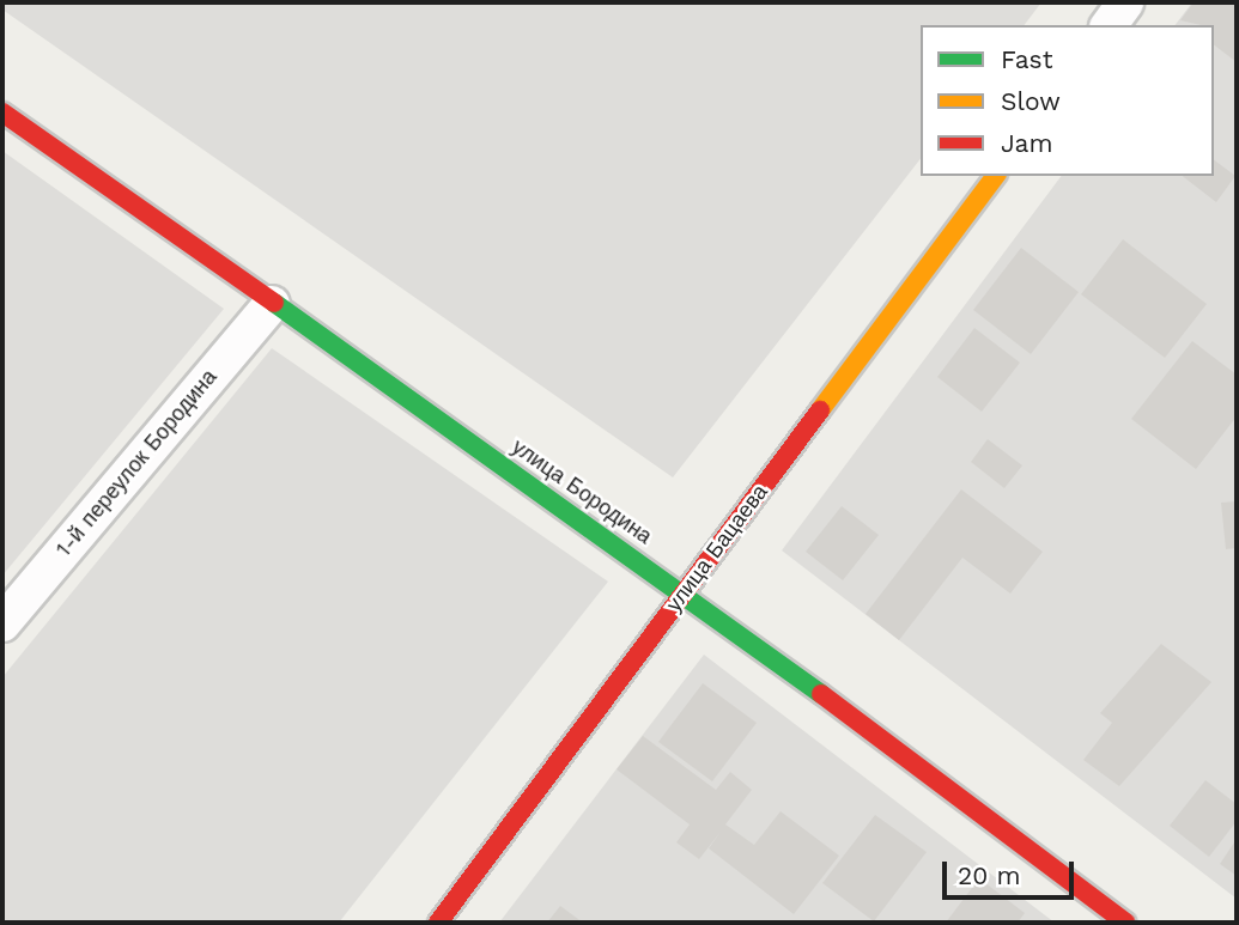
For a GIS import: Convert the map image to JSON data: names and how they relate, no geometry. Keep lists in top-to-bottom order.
{
  "streets": {
    "street": ["1-й переулок Бородина", "улица Бородина", "улица Бацаева"]
  },
  "crossings": [
    ["1-й переулок Бородина", "улица Бородина"],
    ["улица Бородина", "улица Бацаева"]
  ],
  "legend": ["Fast", "Slow", "Jam"],
  "scale_bar": "20 m"
}
